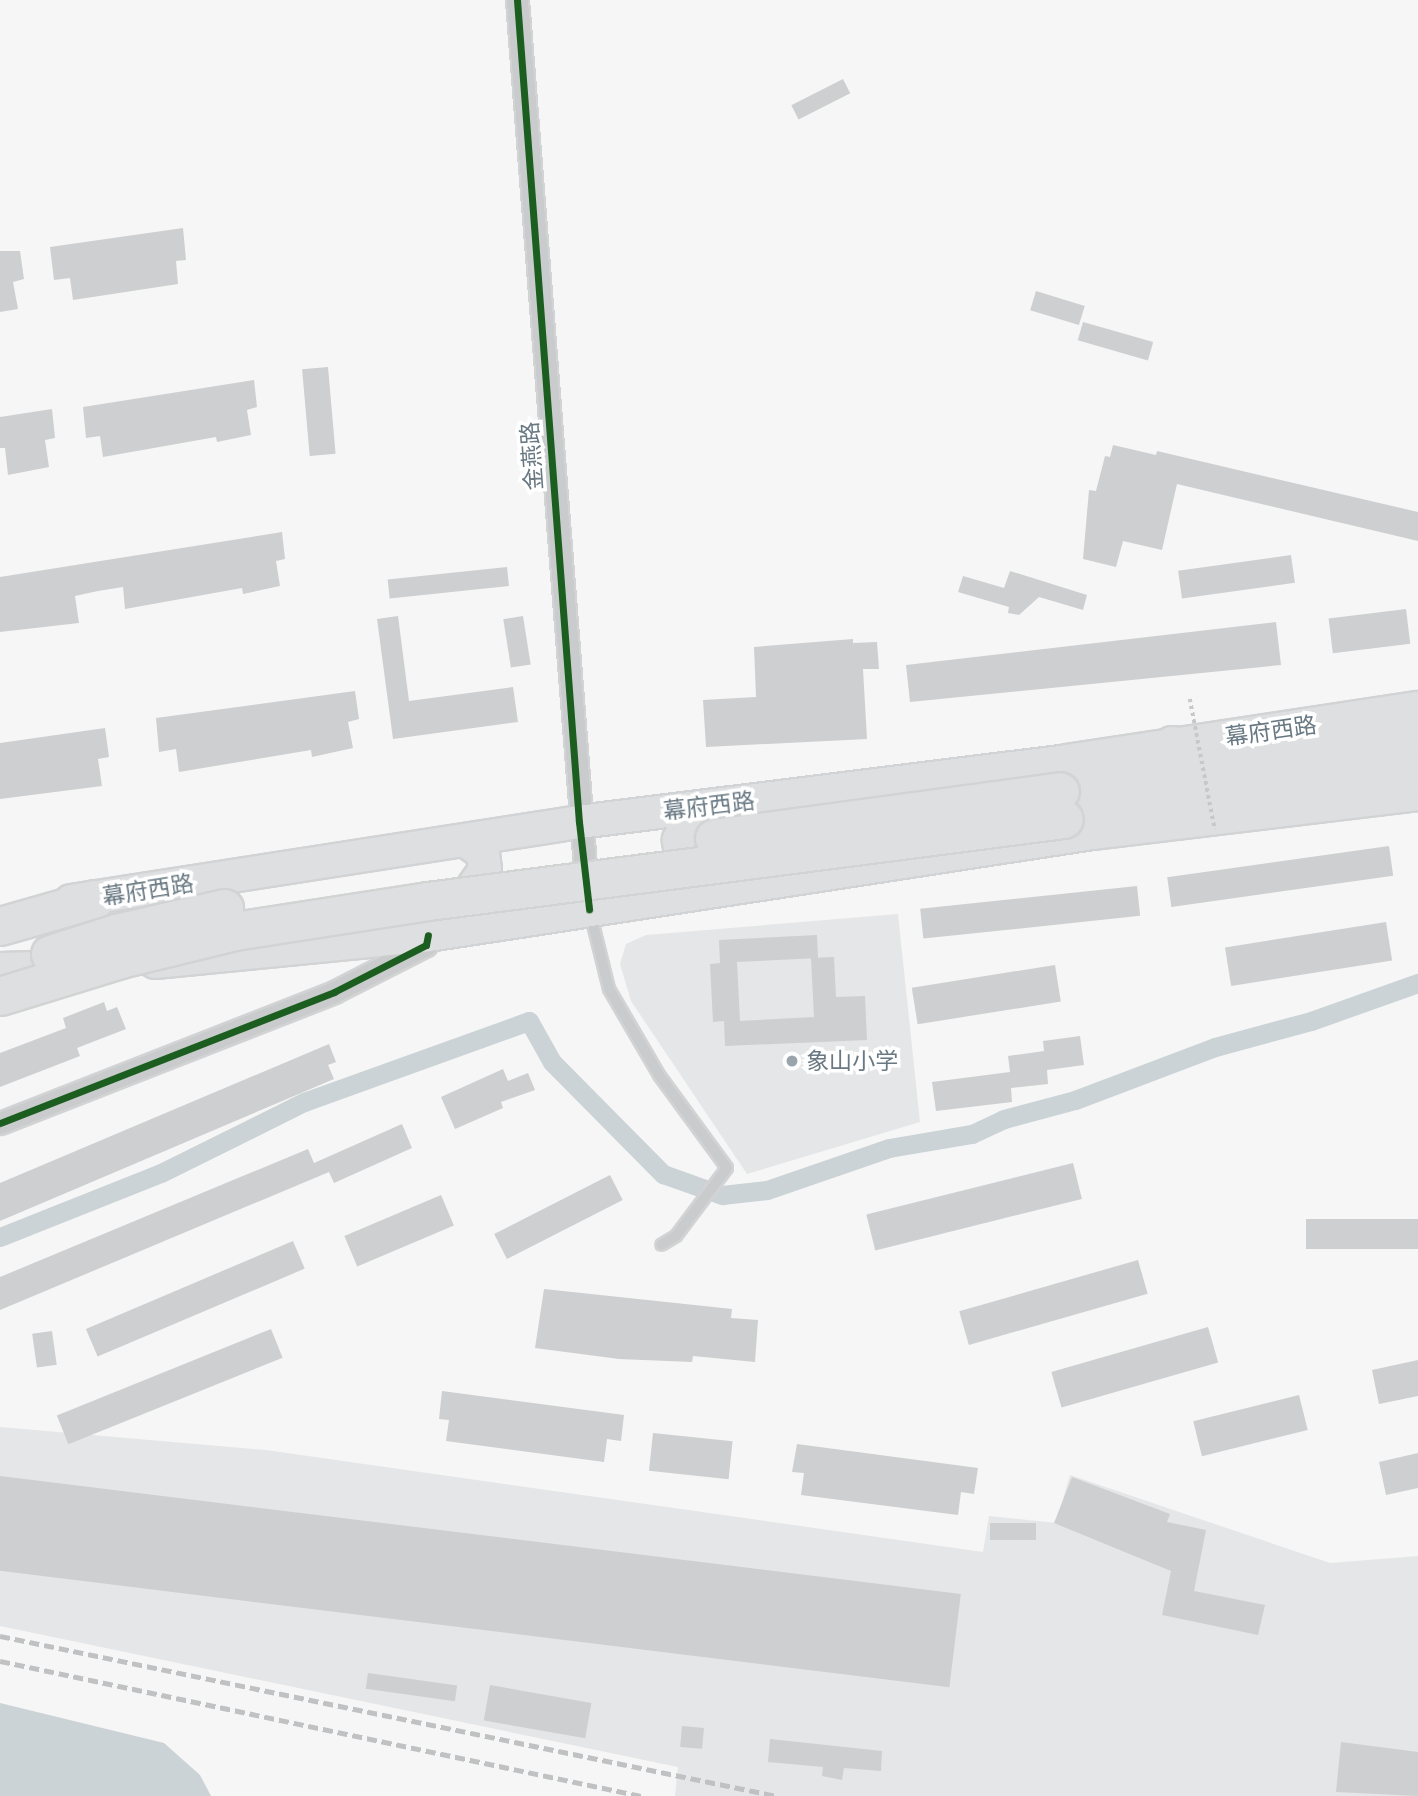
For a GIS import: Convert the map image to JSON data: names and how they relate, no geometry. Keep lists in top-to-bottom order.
{
  "streets": {
    "highway": ["幕府西路"],
    "street": ["金燕路"]
  },
  "crossings": [
    ["金燕路", "幕府西路"]
  ],
  "places": ["象山小学"]
}
